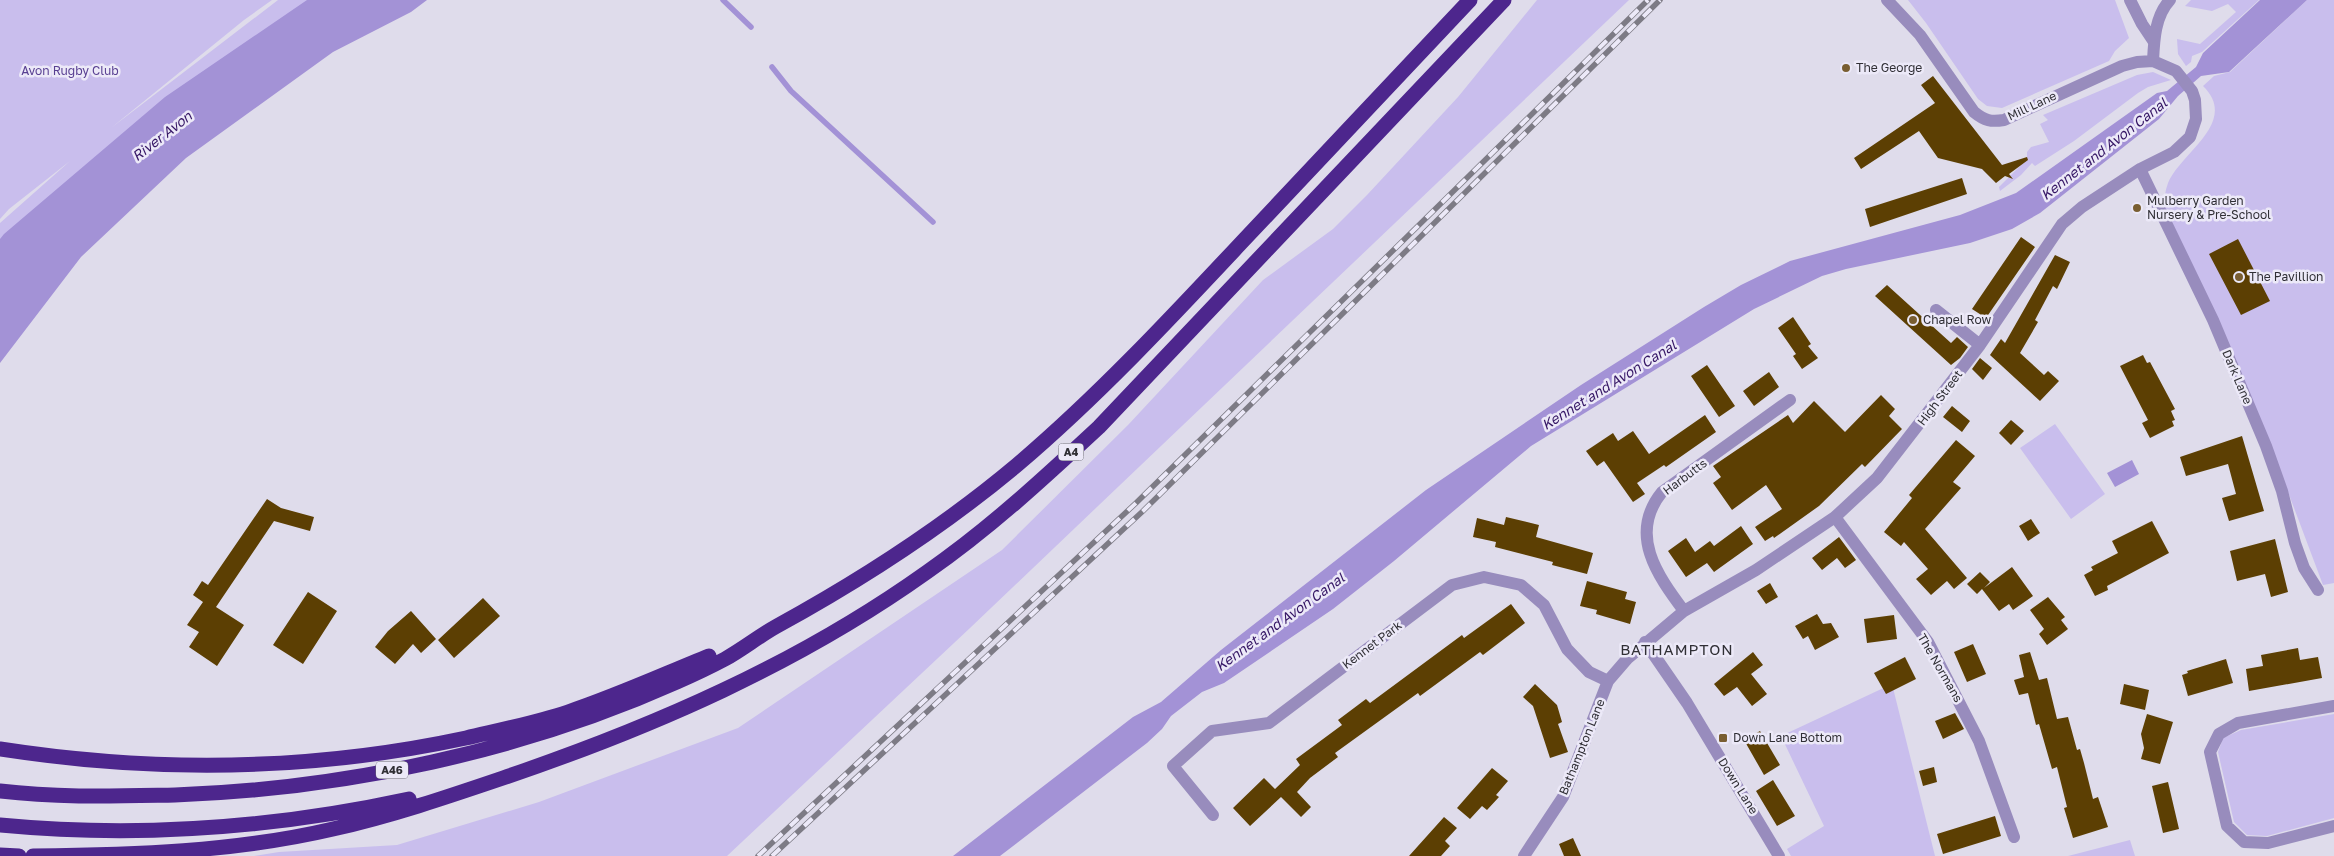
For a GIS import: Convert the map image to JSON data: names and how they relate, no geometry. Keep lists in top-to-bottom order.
{
  "streets": {
    "highway": ["A4", "A46"],
    "street": [
      "Mill Lane",
      "Dark Lane",
      "High Street",
      "Harbutts",
      "Kennet Park",
      "The Normans",
      "Bathampton Lane",
      "Down Lane"
    ]
  },
  "crossings": [
    ["Mill Lane", "High Street"],
    ["Dark Lane", "High Street"],
    ["High Street", "Harbutts"],
    ["High Street", "The Normans"],
    ["High Street", "Bathampton Lane"],
    ["High Street", "Down Lane"],
    ["A4", "A46"],
    ["Kennet Park", "Bathampton Lane"],
    ["Bathampton Lane", "Down Lane"]
  ],
  "districts": ["BATHAMPTON"],
  "water": ["River Avon", "Kennet and Avon Canal"],
  "parks": ["Avon Rugby Club"],
  "places": {
    "other": [
      "The George",
      "Mulberry Garden Nursery & Pre-School",
      "The Pavillion",
      "Chapel Row"
    ],
    "transit": ["Down Lane Bottom"]
  }
}
